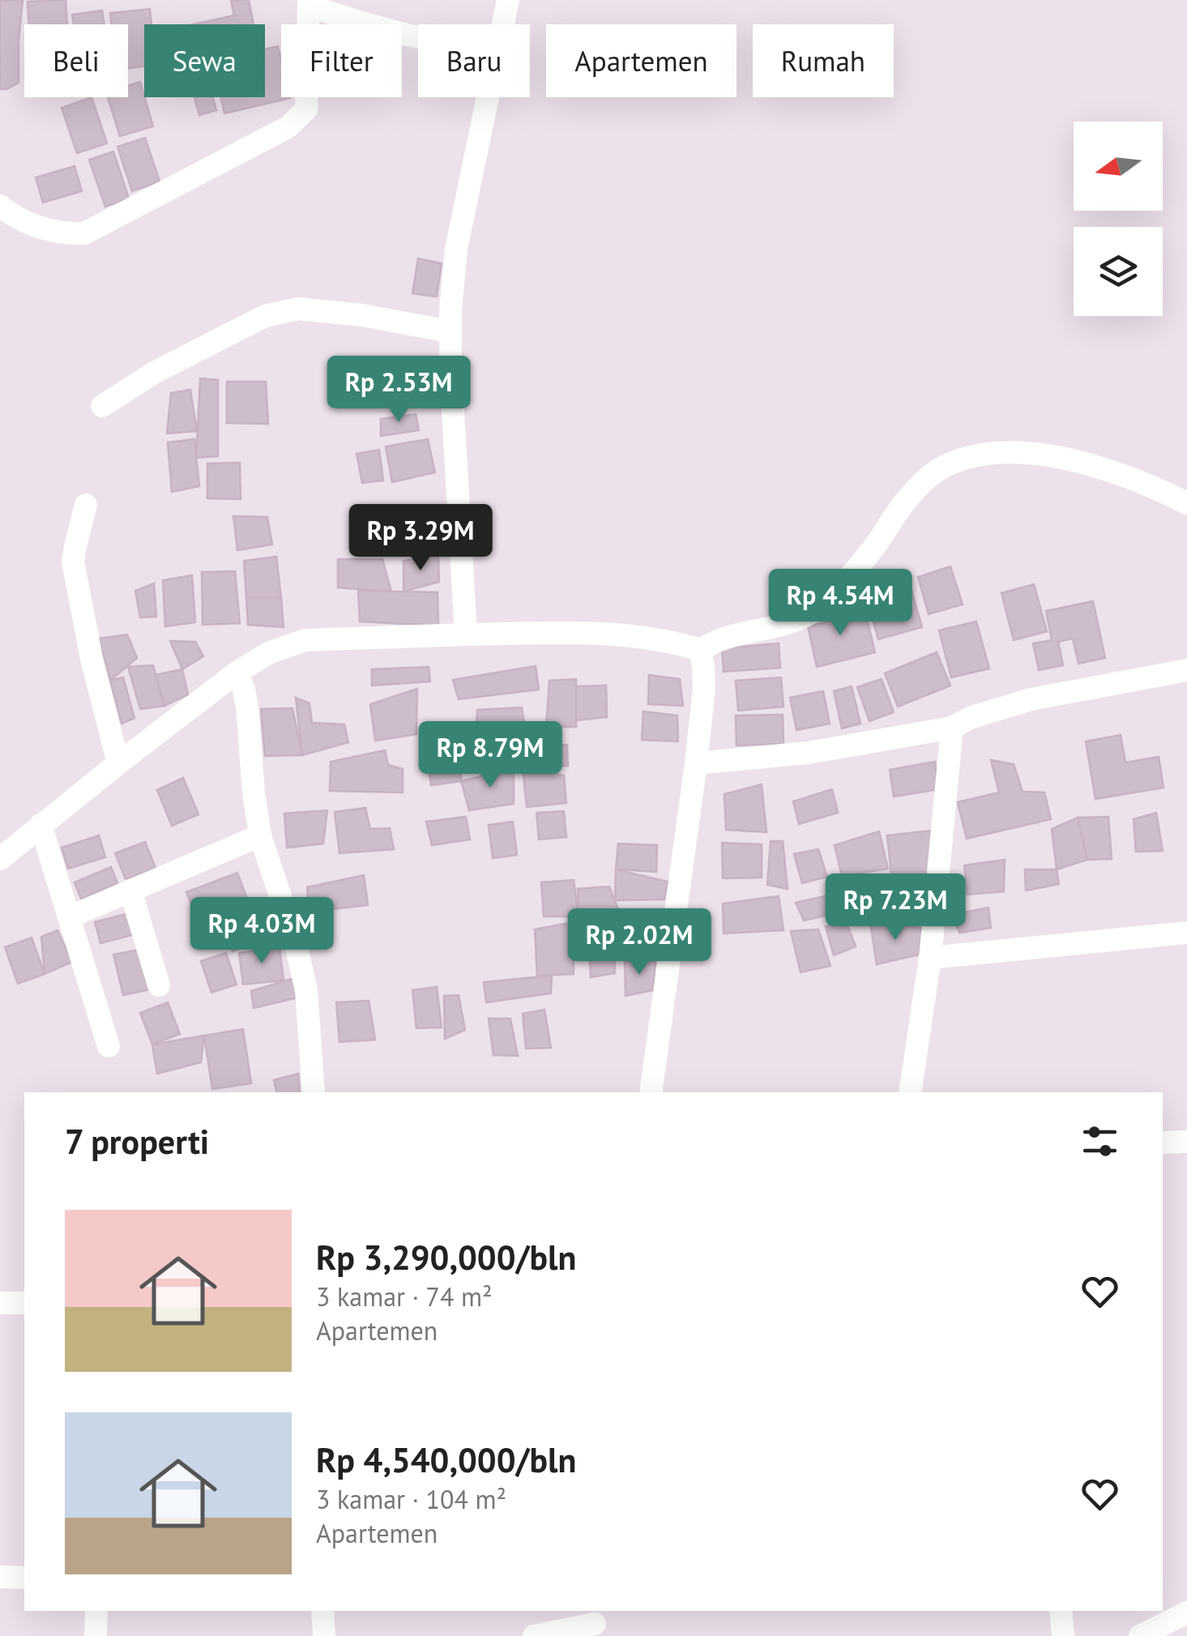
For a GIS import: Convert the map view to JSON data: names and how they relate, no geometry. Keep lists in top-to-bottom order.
{
  "north": "left",
  "page": {
    "chip": [
      "Beli",
      "Sewa",
      "Filter",
      "Baru",
      "Apartemen",
      "Rumah"
    ],
    "price": [
      "Rp 2.53M",
      "Rp 3.29M",
      "Rp 4.54M",
      "Rp 8.79M",
      "Rp 7.23M",
      "Rp 4.03M",
      "Rp 2.02M"
    ],
    "heading": "7 properti",
    "list": [
      {
        "name": "Rp 3,290,000/bln",
        "note": "3 kamar · 74 m² · Apartemen"
      },
      {
        "name": "Rp 4,540,000/bln",
        "note": "3 kamar · 104 m² · Apartemen"
      }
    ]
  }
}
